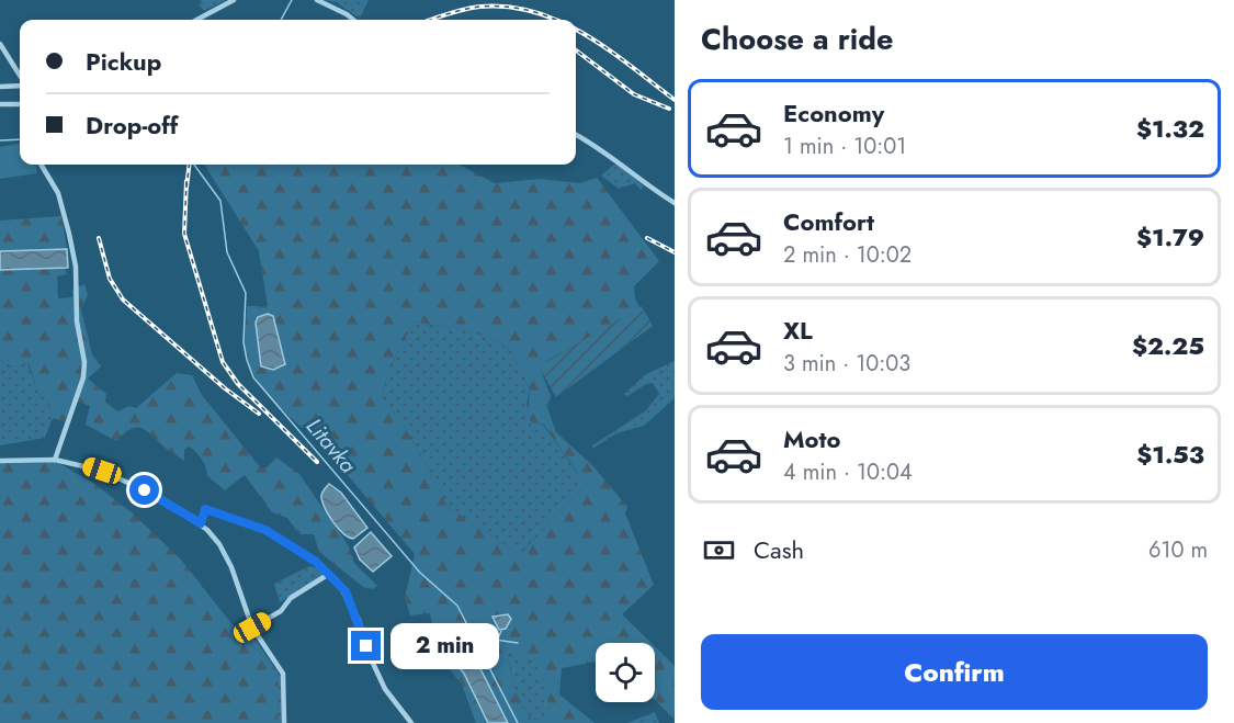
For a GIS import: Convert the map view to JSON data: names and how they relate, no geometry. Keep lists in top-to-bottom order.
{
  "water": ["Litavka"],
  "page": {
    "heading": "Choose a ride",
    "banner": ["Pickup", "Drop-off"],
    "list": [
      {
        "name": "Economy",
        "note": "1 min · 10:01",
        "value": "$1.32"
      },
      {
        "name": "Comfort",
        "note": "2 min · 10:02",
        "value": "$1.79"
      },
      {
        "name": "XL",
        "note": "3 min · 10:03",
        "value": "$2.25"
      },
      {
        "name": "Moto",
        "note": "4 min · 10:04",
        "value": "$1.53"
      }
    ],
    "pay": ["Cash", "610 m"],
    "buttons": "Confirm",
    "bubble": "2 min"
  }
}
